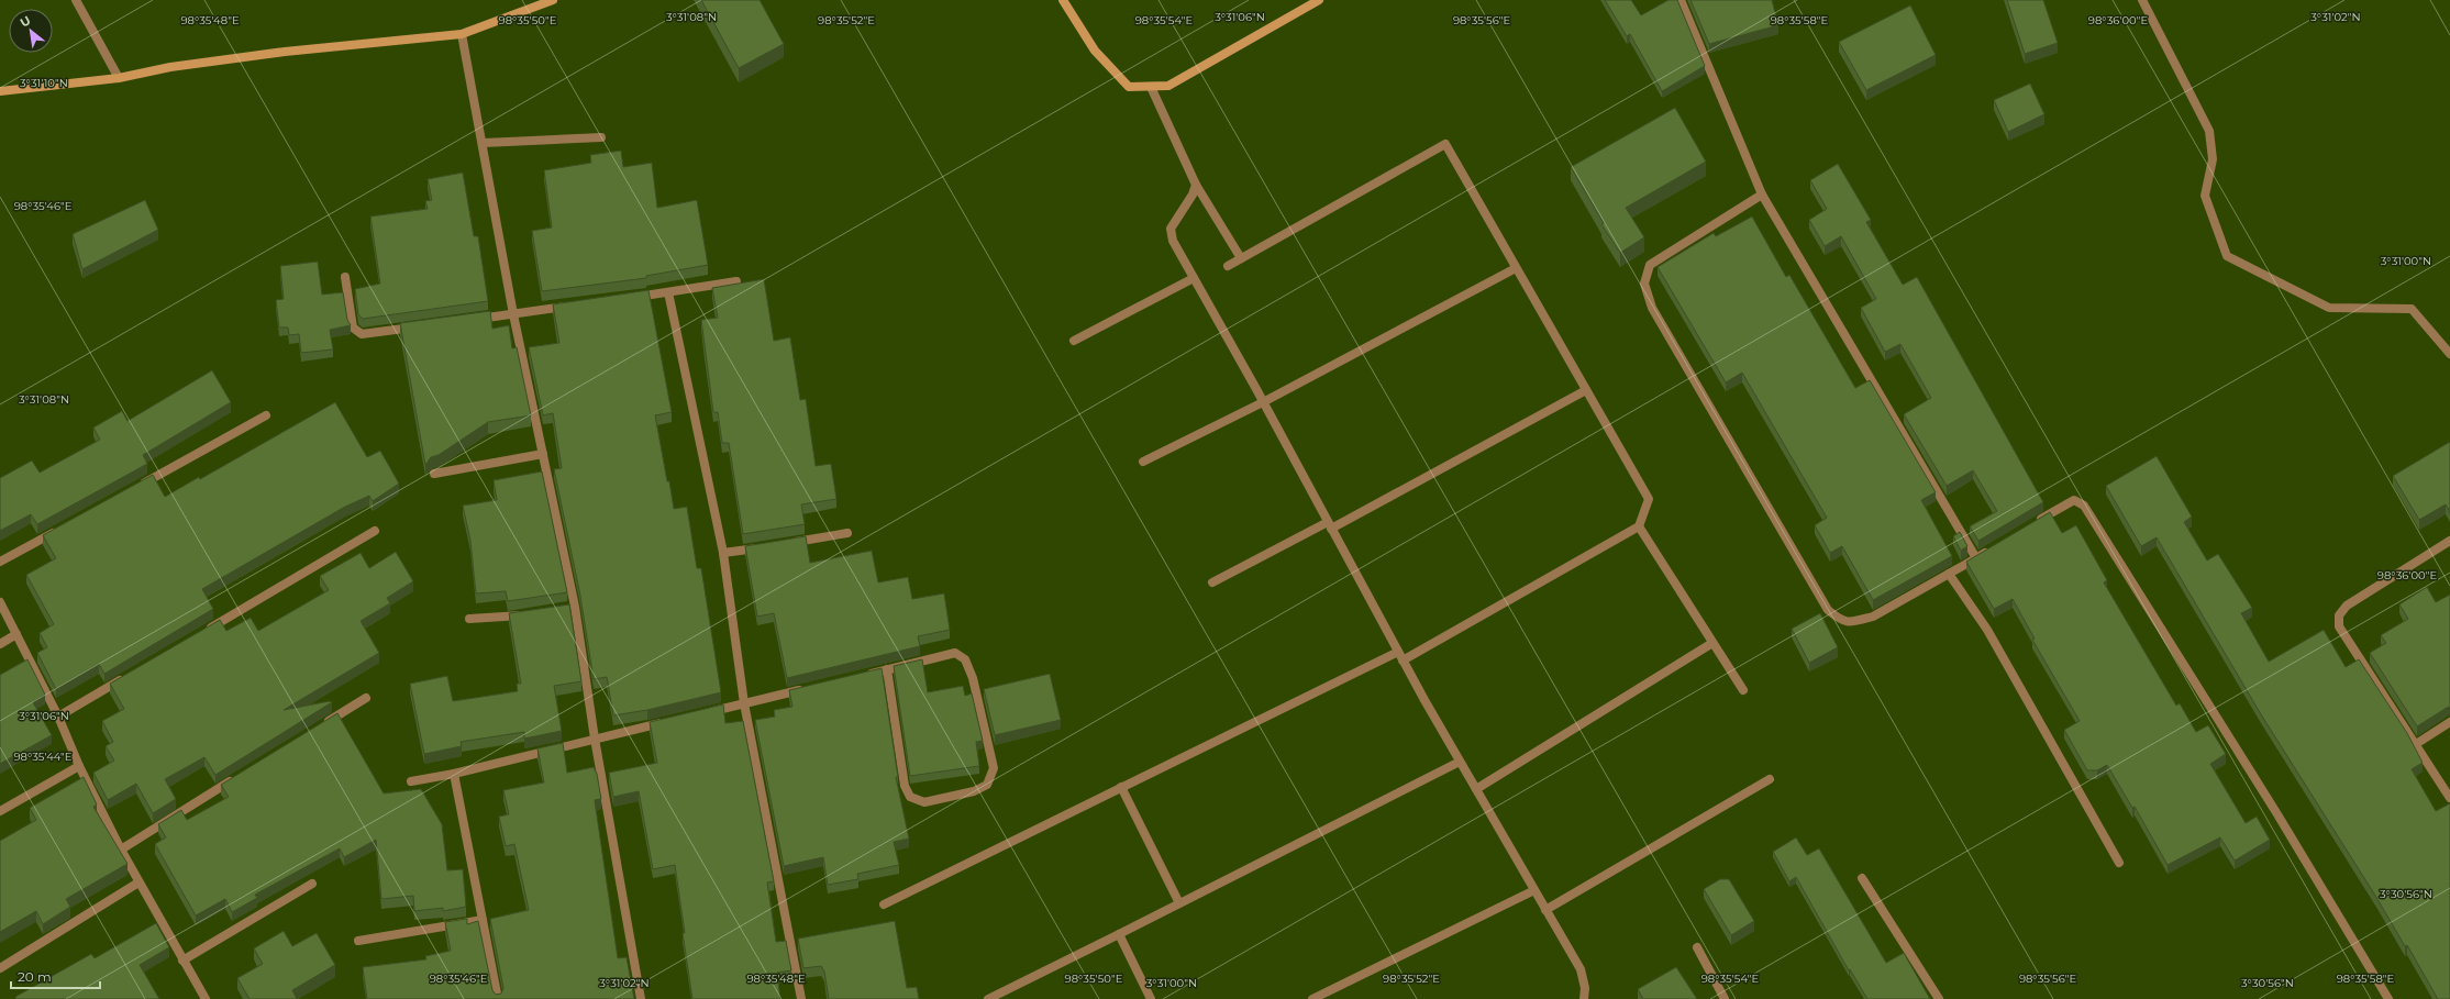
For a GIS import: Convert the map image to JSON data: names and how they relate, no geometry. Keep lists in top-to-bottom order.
{
  "scale_bar": "20 m",
  "north": "top left",
  "coordinates": [
    "3°31'08\"N",
    "3°31'02\"N",
    "3°31'06\"N",
    "98°35'48\"E",
    "98°35'50\"E",
    "98°35'52\"E",
    "98°35'54\"E",
    "98°35'56\"E",
    "98°35'58\"E",
    "98°36'00\"E",
    "3°31'10\"N",
    "98°35'46\"E",
    "3°31'00\"N",
    "98°35'44\"E",
    "3°30'56\"N"
  ]
}
